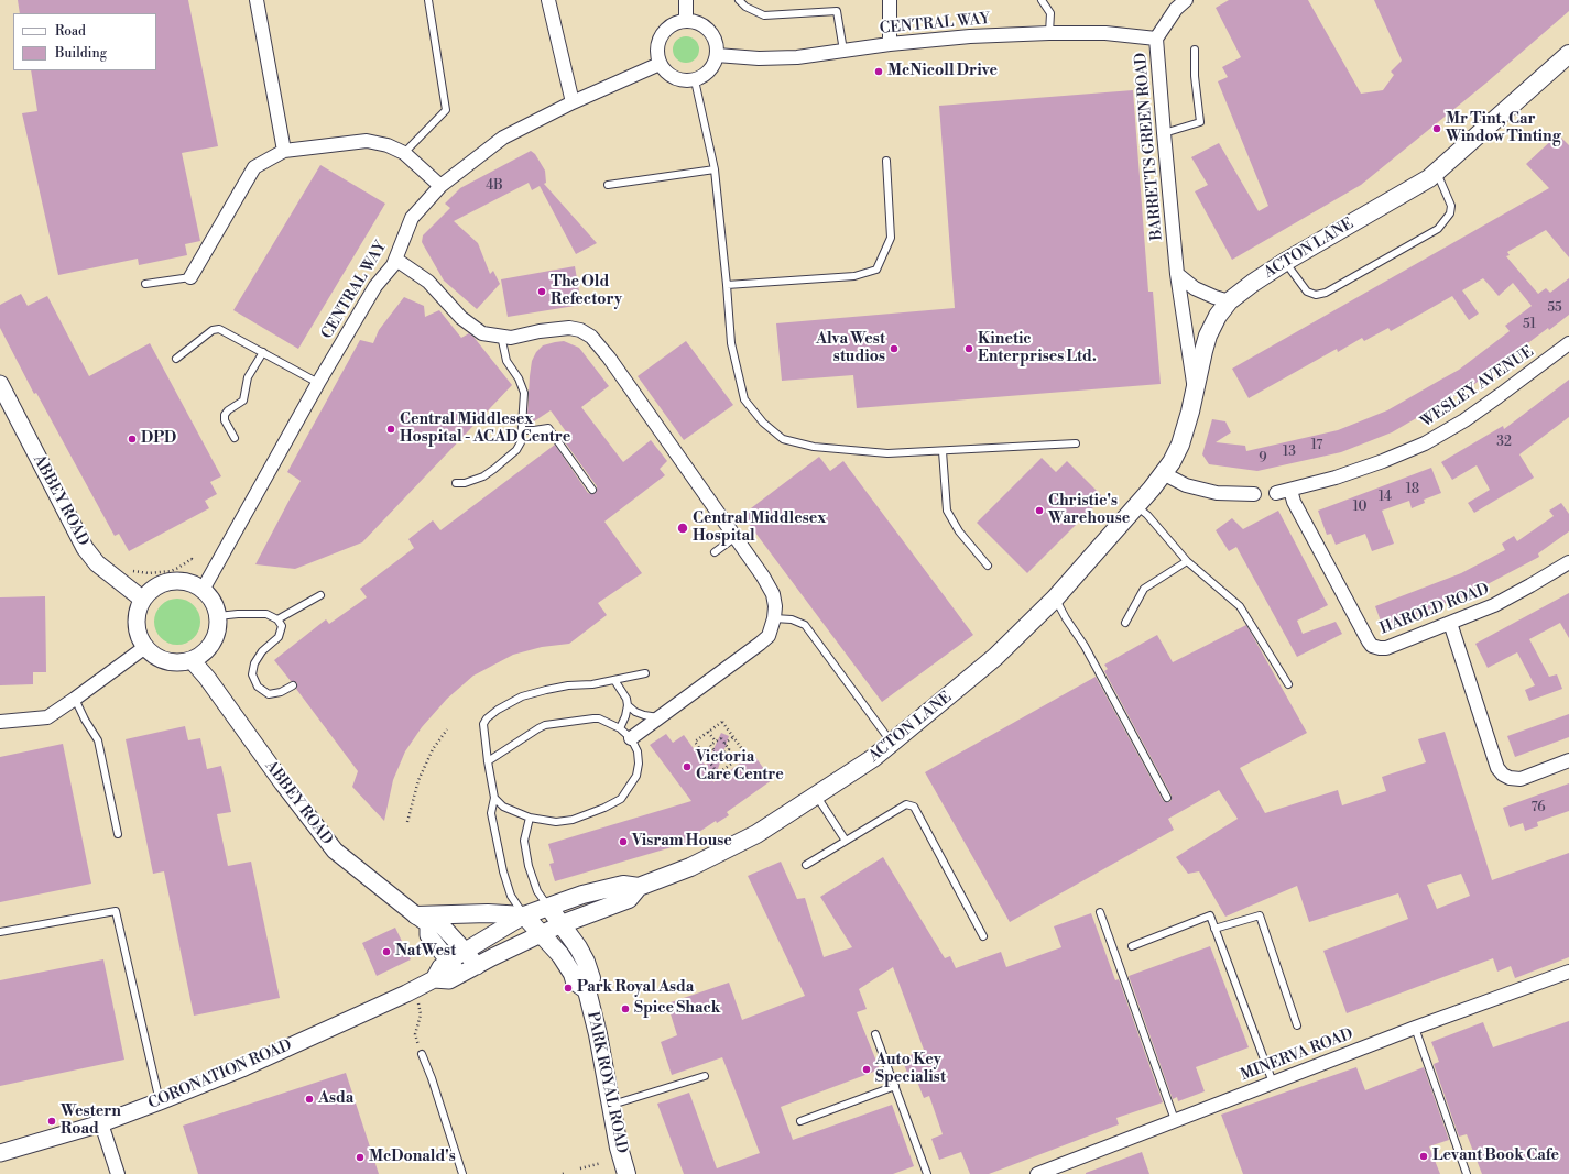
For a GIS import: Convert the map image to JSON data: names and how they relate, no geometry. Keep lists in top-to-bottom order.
{
  "streets": {
    "main road": ["ACTON LANE", "PARK ROYAL ROAD"],
    "street": [
      "CENTRAL WAY",
      "BARRETTS GREEN ROAD",
      "WESLEY AVENUE",
      "ABBEY ROAD",
      "HAROLD ROAD",
      "MINERVA ROAD",
      "CORONATION ROAD"
    ]
  },
  "crossings": [
    ["CENTRAL WAY", "BARRETTS GREEN ROAD"],
    ["CENTRAL WAY", "ABBEY ROAD"],
    ["BARRETTS GREEN ROAD", "ACTON LANE"],
    ["ACTON LANE", "CORONATION ROAD"],
    ["ACTON LANE", "PARK ROYAL ROAD"],
    ["WESLEY AVENUE", "HAROLD ROAD"],
    ["ABBEY ROAD", "CORONATION ROAD"],
    ["CORONATION ROAD", "PARK ROYAL ROAD"]
  ],
  "places": [
    "McNicoll Drive",
    "Mr Tint, Car Window Tinting",
    "The Old Refectory",
    "Alva West studios",
    "Kinetic Enterprises Ltd.",
    "Central Middlesex Hospital - ACAD Centre",
    "DPD",
    "Christie's Warehouse",
    "Central Middlesex Hospital",
    "Victoria Care Centre",
    "Visram House",
    "NatWest",
    "Park Royal Asda",
    "Spice Shack",
    "Auto Key Specialist",
    "Asda",
    "Western Road",
    "Levant Book Cafe",
    "McDonald's"
  ],
  "house_numbers": [
    "4B",
    "55",
    "51",
    "32",
    "17",
    "13",
    "9",
    "18",
    "14",
    "10",
    "76"
  ],
  "legend": ["Road", "Building"]
}
